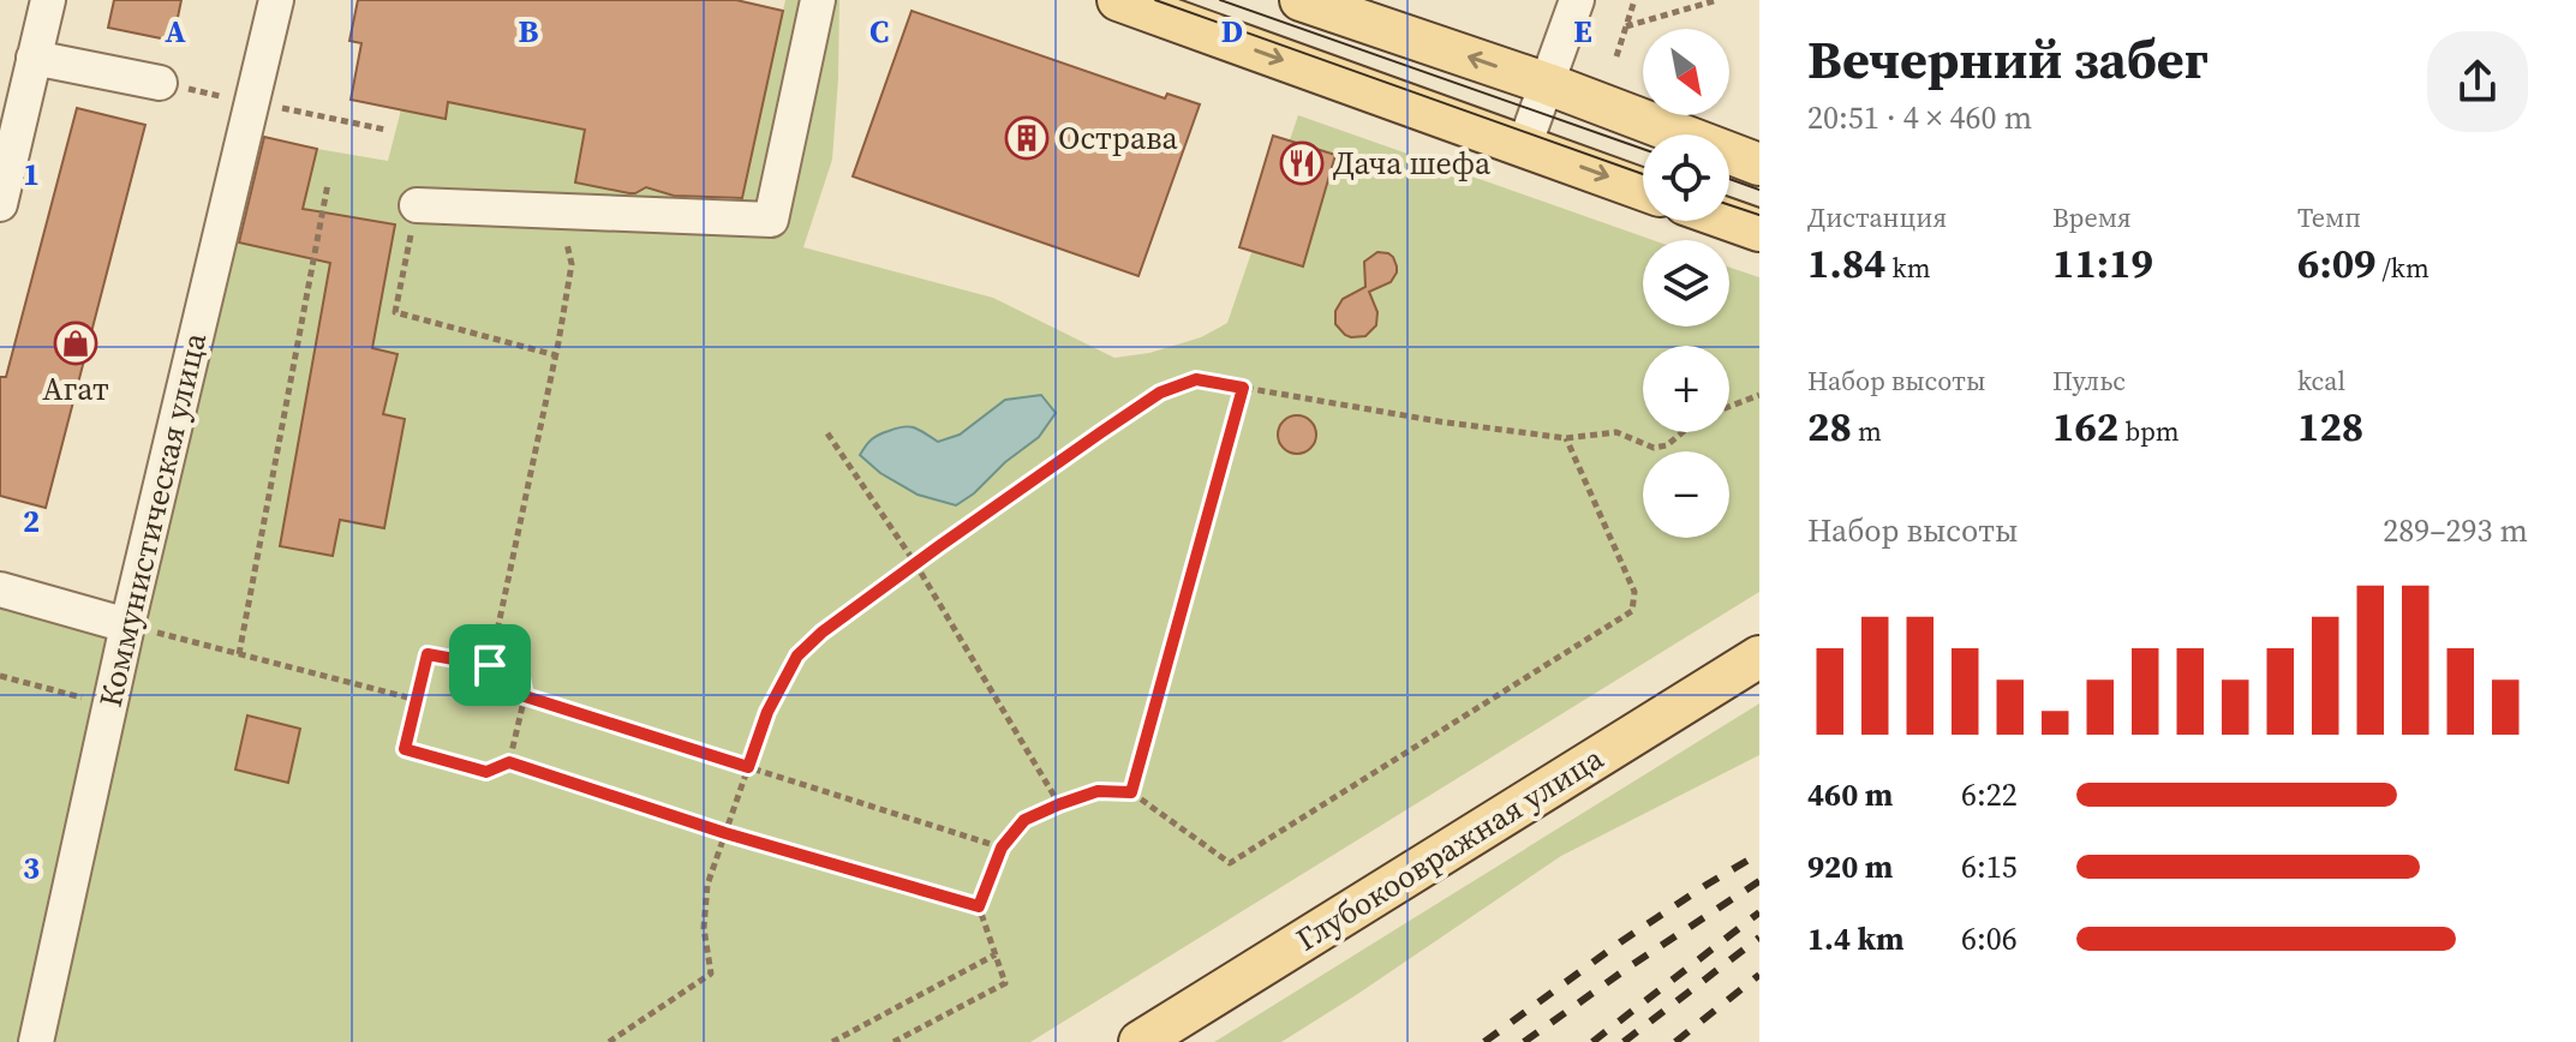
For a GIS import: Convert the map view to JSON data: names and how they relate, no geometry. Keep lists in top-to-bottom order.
{
  "streets": {
    "main road": ["Глубокоовражная улица"],
    "street": ["Коммунистическая улица"]
  },
  "places": {
    "building": ["Острава"],
    "restaurant": ["Дача шефа"],
    "shop": ["Агат"]
  },
  "north": "bottom right",
  "page": {
    "heading": ["Вечерний забег", "20:51 · 4 × 460 m"],
    "map_buttons": ["+", "−"],
    "stats": [
      ["Дистанция", "1.84 km"],
      ["Время", "11:19"],
      ["Темп", "6:09 /km"],
      ["Набор высоты", "28 m"],
      ["Пульс", "162 bpm"],
      ["kcal", "128"]
    ],
    "chart": ["Набор высоты", "289–293 m"],
    "list": [
      {
        "name": "460 m",
        "note": "6:22"
      },
      {
        "name": "920 m",
        "note": "6:15"
      },
      {
        "name": "1.4 km",
        "note": "6:06"
      }
    ]
  },
  "grid": {
    "columns": [
      "A",
      "B",
      "C",
      "D",
      "E"
    ],
    "rows": ["1", "2", "3"]
  }
}
